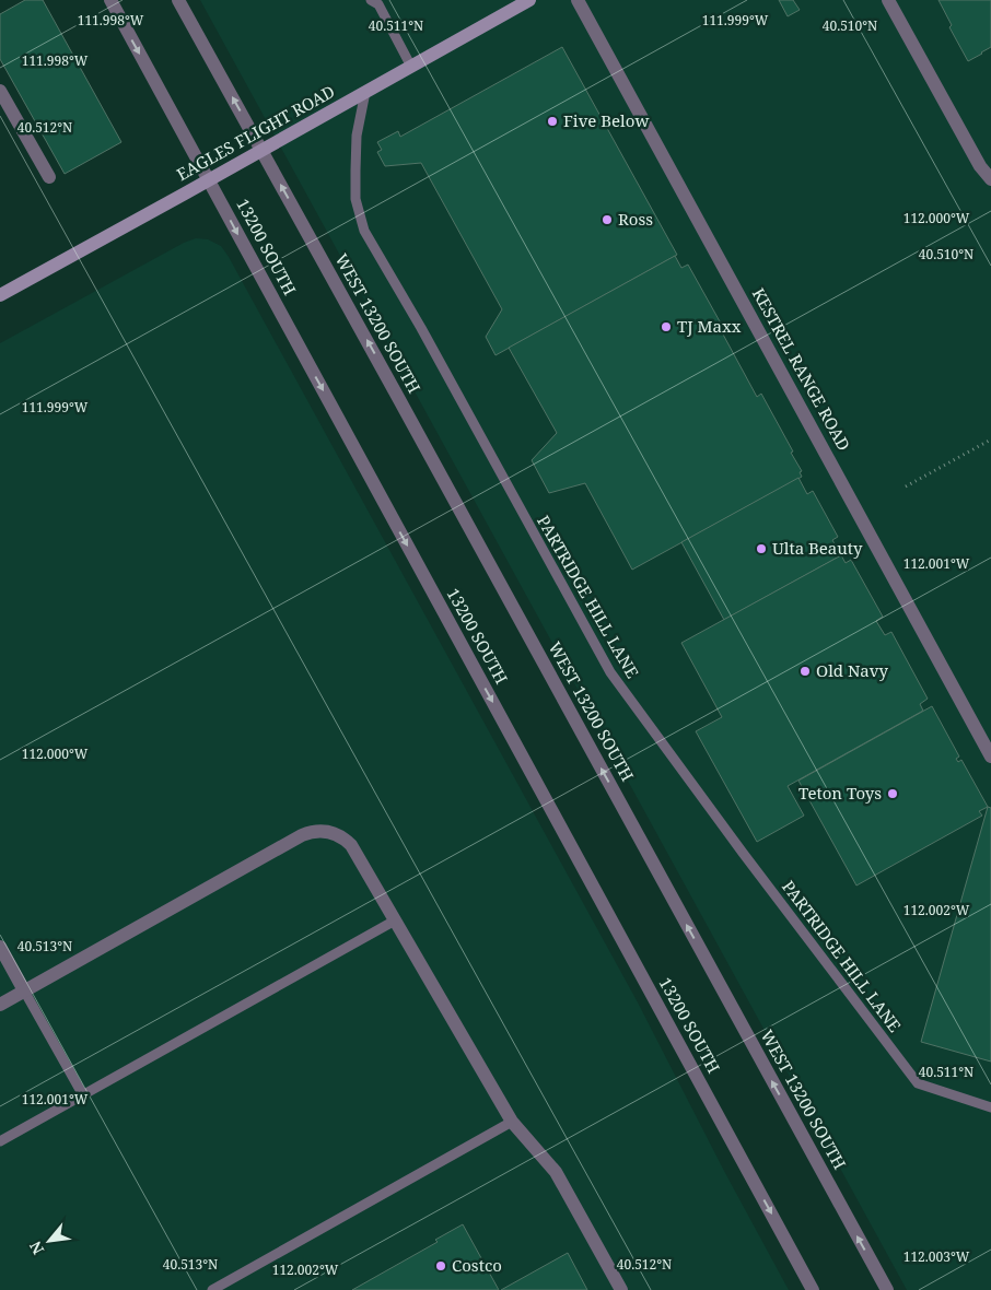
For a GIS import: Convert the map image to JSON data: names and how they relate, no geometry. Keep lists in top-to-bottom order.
{
  "streets": {
    "main road": ["EAGLES FLIGHT ROAD"],
    "street": ["13200 SOUTH", "WEST 13200 SOUTH", "KESTREL RANGE ROAD"],
    "lane": ["PARTRIDGE HILL LANE"]
  },
  "crossings": [
    ["EAGLES FLIGHT ROAD", "13200 SOUTH"],
    ["EAGLES FLIGHT ROAD", "WEST 13200 SOUTH"],
    ["EAGLES FLIGHT ROAD", "PARTRIDGE HILL LANE"]
  ],
  "one_way": ["13200 SOUTH", "WEST 13200 SOUTH"],
  "places": [
    "Five Below",
    "Ross",
    "TJ Maxx",
    "Ulta Beauty",
    "Old Navy",
    "Teton Toys",
    "Costco"
  ],
  "north": "bottom left",
  "coordinates": [
    "111.999°W",
    "111.998°W",
    "40.511°N",
    "40.510°N",
    "40.512°N",
    "112.000°W",
    "112.001°W",
    "112.002°W",
    "40.513°N",
    "112.003°W"
  ]
}
